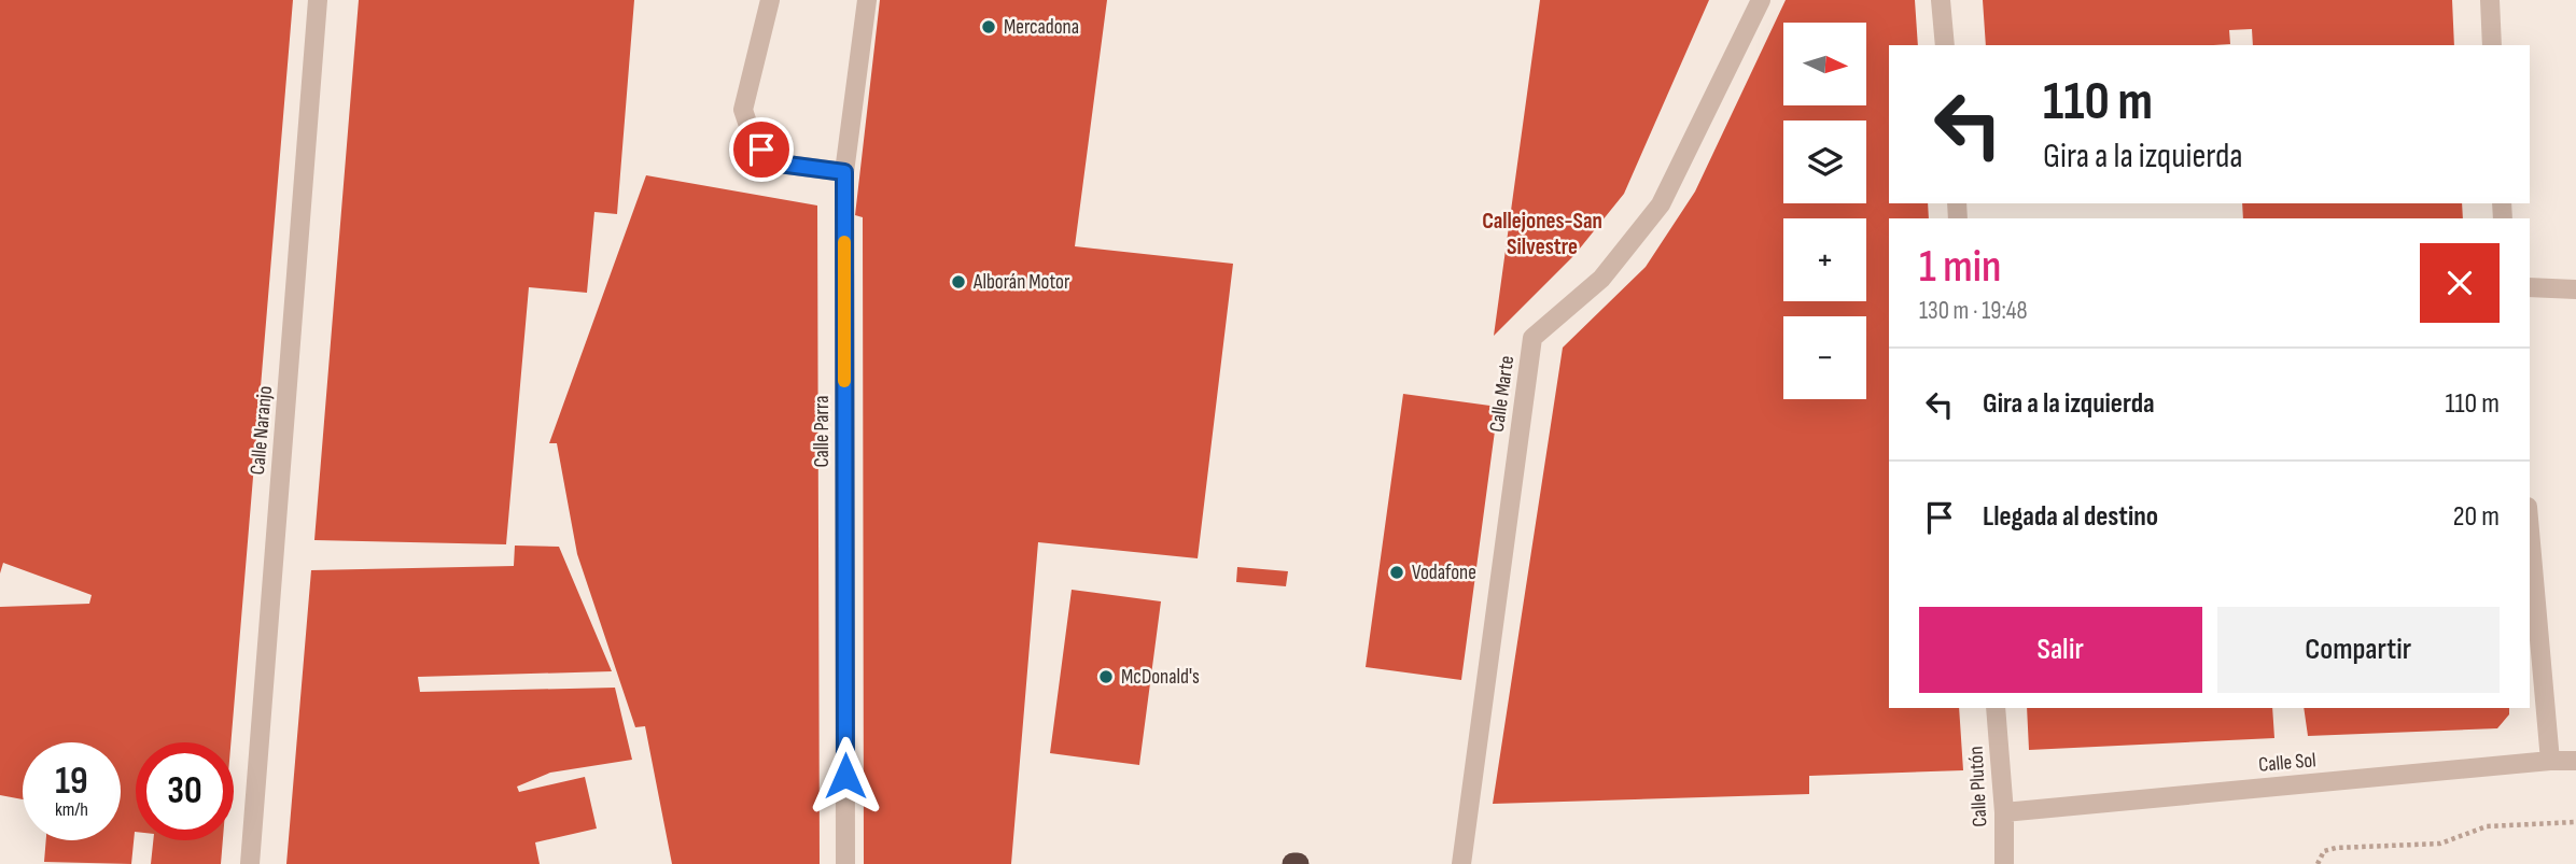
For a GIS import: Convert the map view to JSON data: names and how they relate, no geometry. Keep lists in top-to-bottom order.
{
  "streets": {
    "street": [
      "Calle Marte",
      "Calle Naranjo",
      "Calle Parra",
      "Calle Sol",
      "Calle Plutón"
    ]
  },
  "crossings": [
    ["Calle Sol", "Calle Plutón"]
  ],
  "districts": ["Callejones-San Silvestre"],
  "places": [
    "Mercadona",
    "Alborán Motor",
    "Vodafone",
    "McDonald's"
  ],
  "north": "right",
  "page": {
    "map_buttons": ["+", "−"],
    "turn": ["110 m", "Gira a la izquierda"],
    "heading": ["1 min", "130 m · 19:48"],
    "list": [
      {
        "name": "Gira a la izquierda",
        "value": "110 m"
      },
      {
        "name": "Llegada al destino",
        "value": "20 m"
      }
    ],
    "buttons": ["Salir", "Compartir"],
    "speed": "19 km/h",
    "limit": "30"
  }
}
